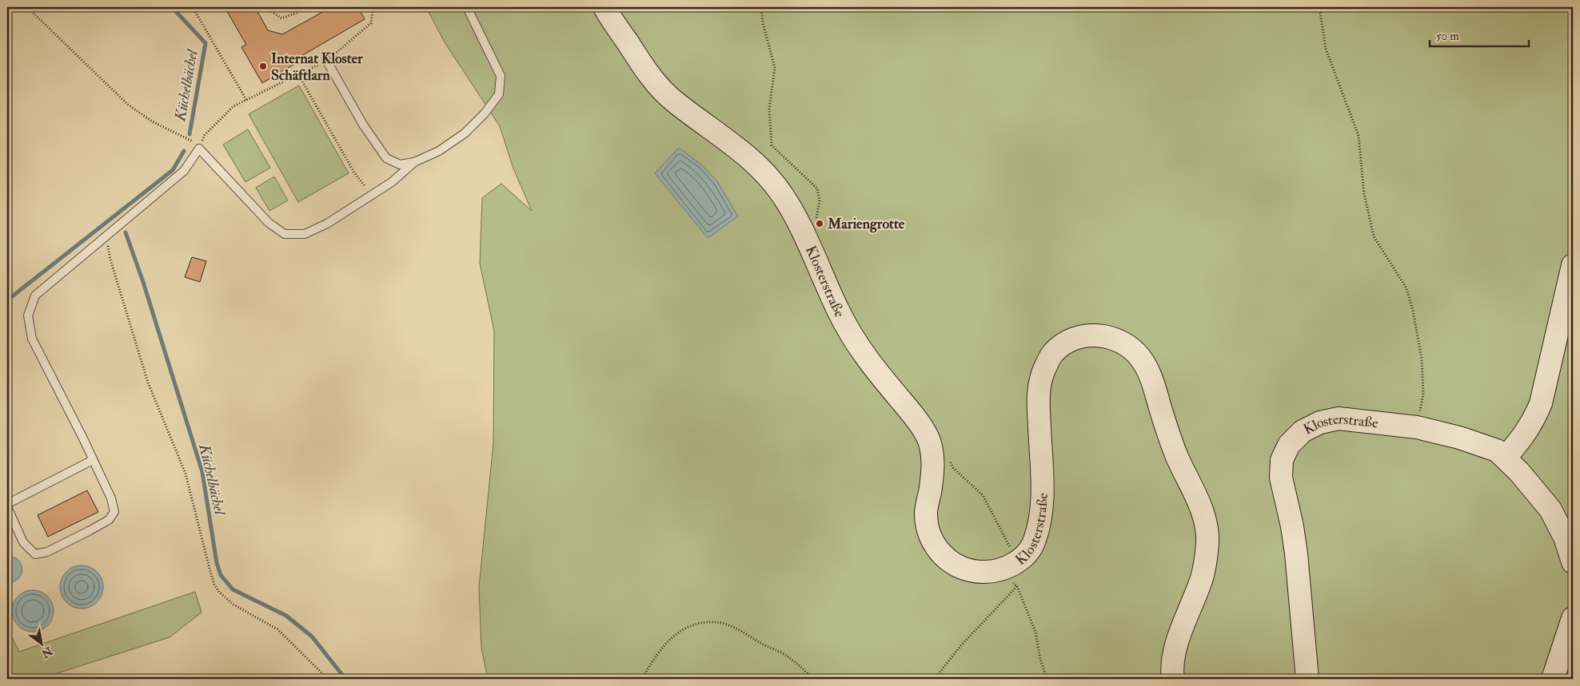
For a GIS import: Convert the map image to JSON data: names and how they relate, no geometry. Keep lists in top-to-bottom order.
{
  "streets": {
    "main road": ["Klosterstraße"]
  },
  "water": ["Küchelbächel"],
  "places": ["Internat Kloster Schäftlarn", "Mariengrotte"],
  "scale_bar": "50 m",
  "north": "bottom right"
}
